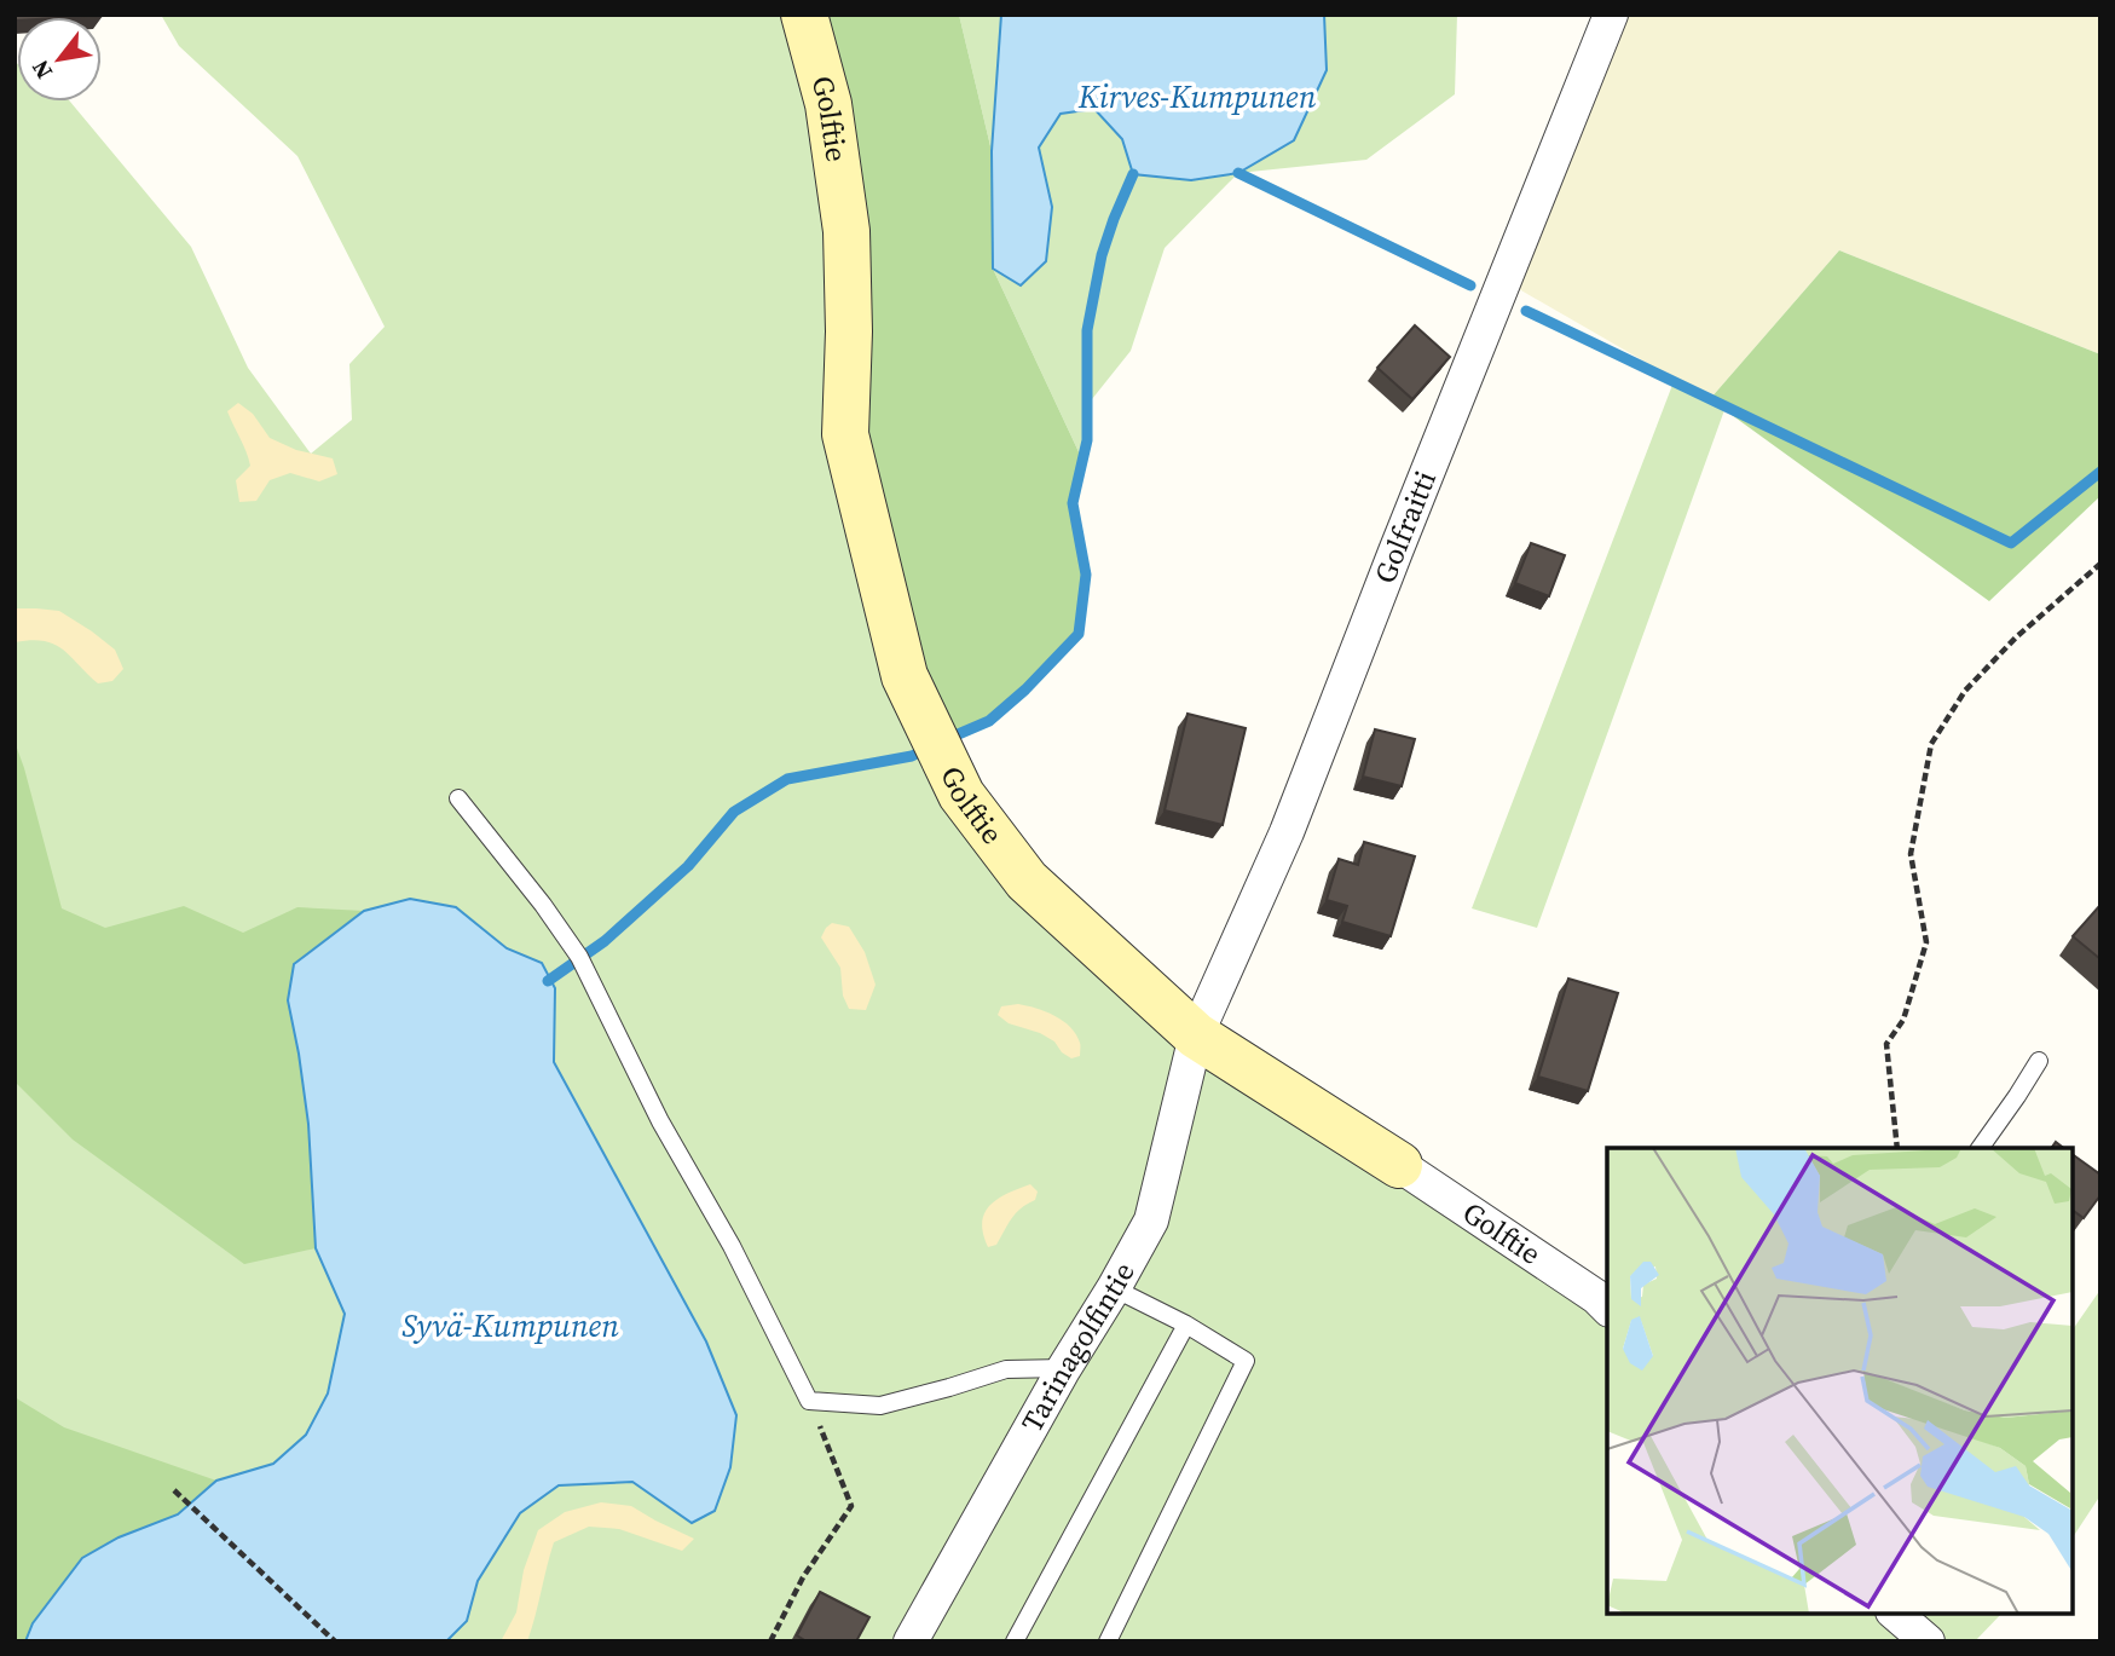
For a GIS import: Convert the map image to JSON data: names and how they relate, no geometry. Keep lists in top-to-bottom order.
{
  "streets": {
    "street": ["Golftie", "Golfraitti", "Tarinagolfintie"]
  },
  "crossings": [
    ["Golftie", "Golfraitti"],
    ["Golftie", "Tarinagolfintie"],
    ["Golfraitti", "Tarinagolfintie"]
  ],
  "water": ["Kirves-Kumpunen", "Syvä-Kumpunen"],
  "north": "bottom left"
}
